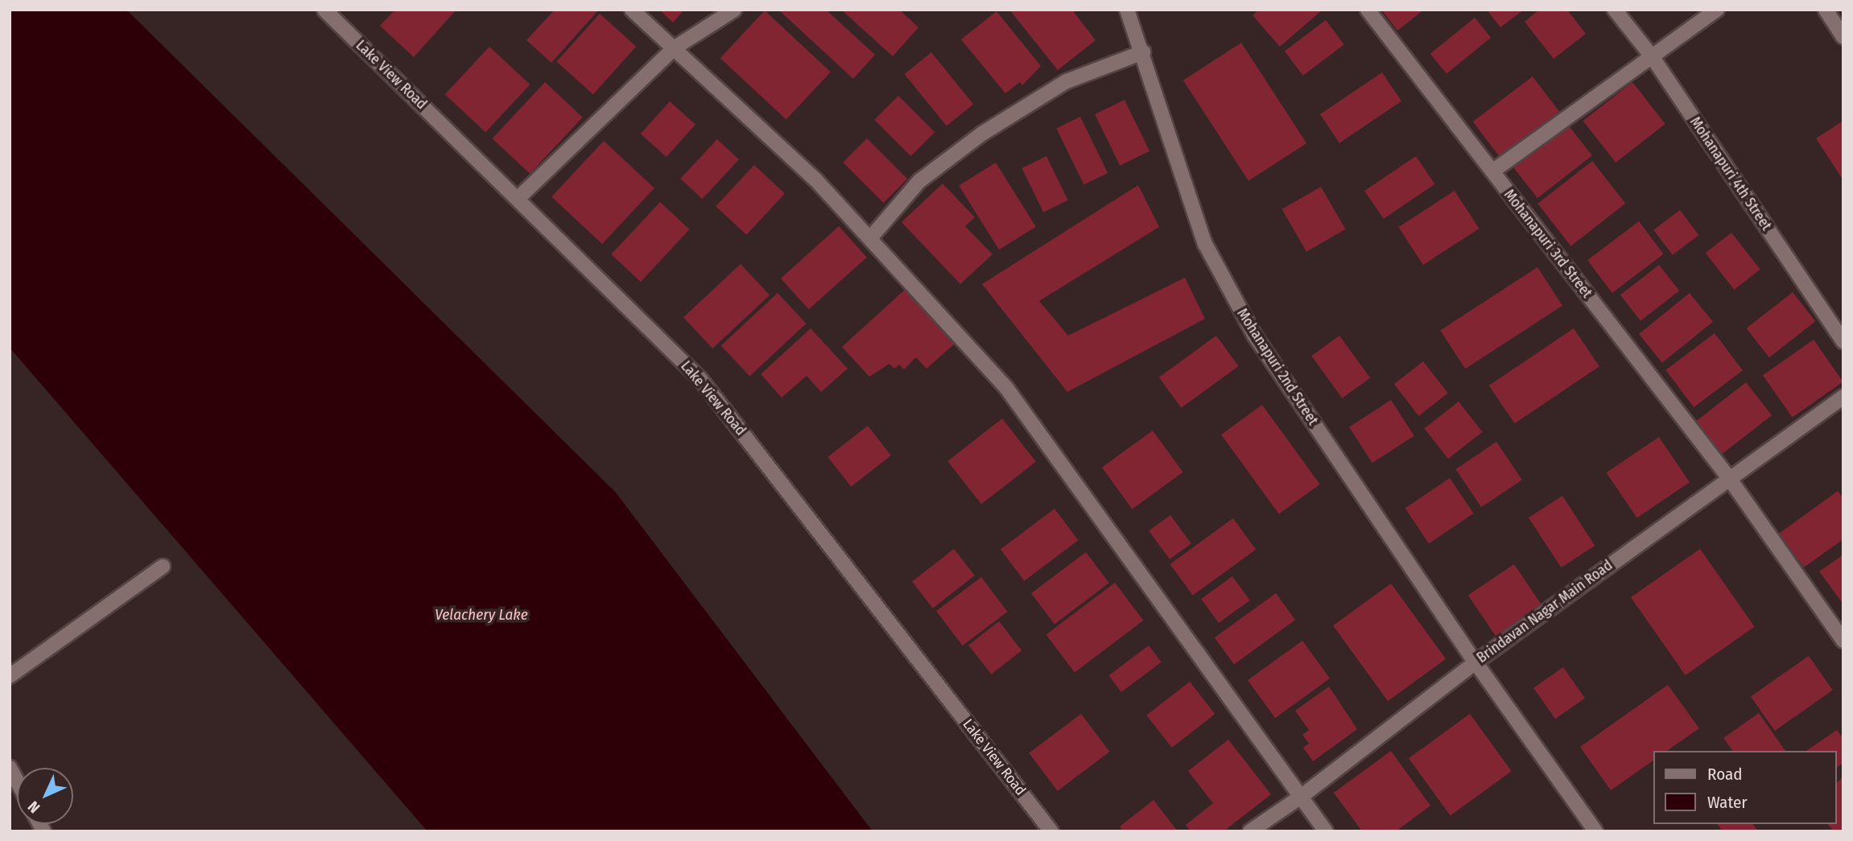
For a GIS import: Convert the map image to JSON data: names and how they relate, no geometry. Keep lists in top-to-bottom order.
{
  "streets": {
    "street": [
      "Lake View Road",
      "Mohanapuri 4th Street",
      "Mohanapuri 3rd Street",
      "Mohanapuri 2nd Street",
      "Brindavan Nagar Main Road"
    ]
  },
  "crossings": [
    ["Mohanapuri 3rd Street", "Brindavan Nagar Main Road"],
    ["Mohanapuri 2nd Street", "Brindavan Nagar Main Road"]
  ],
  "water": ["Velachery Lake"],
  "legend": ["Road", "Water"],
  "north": "bottom left"
}
